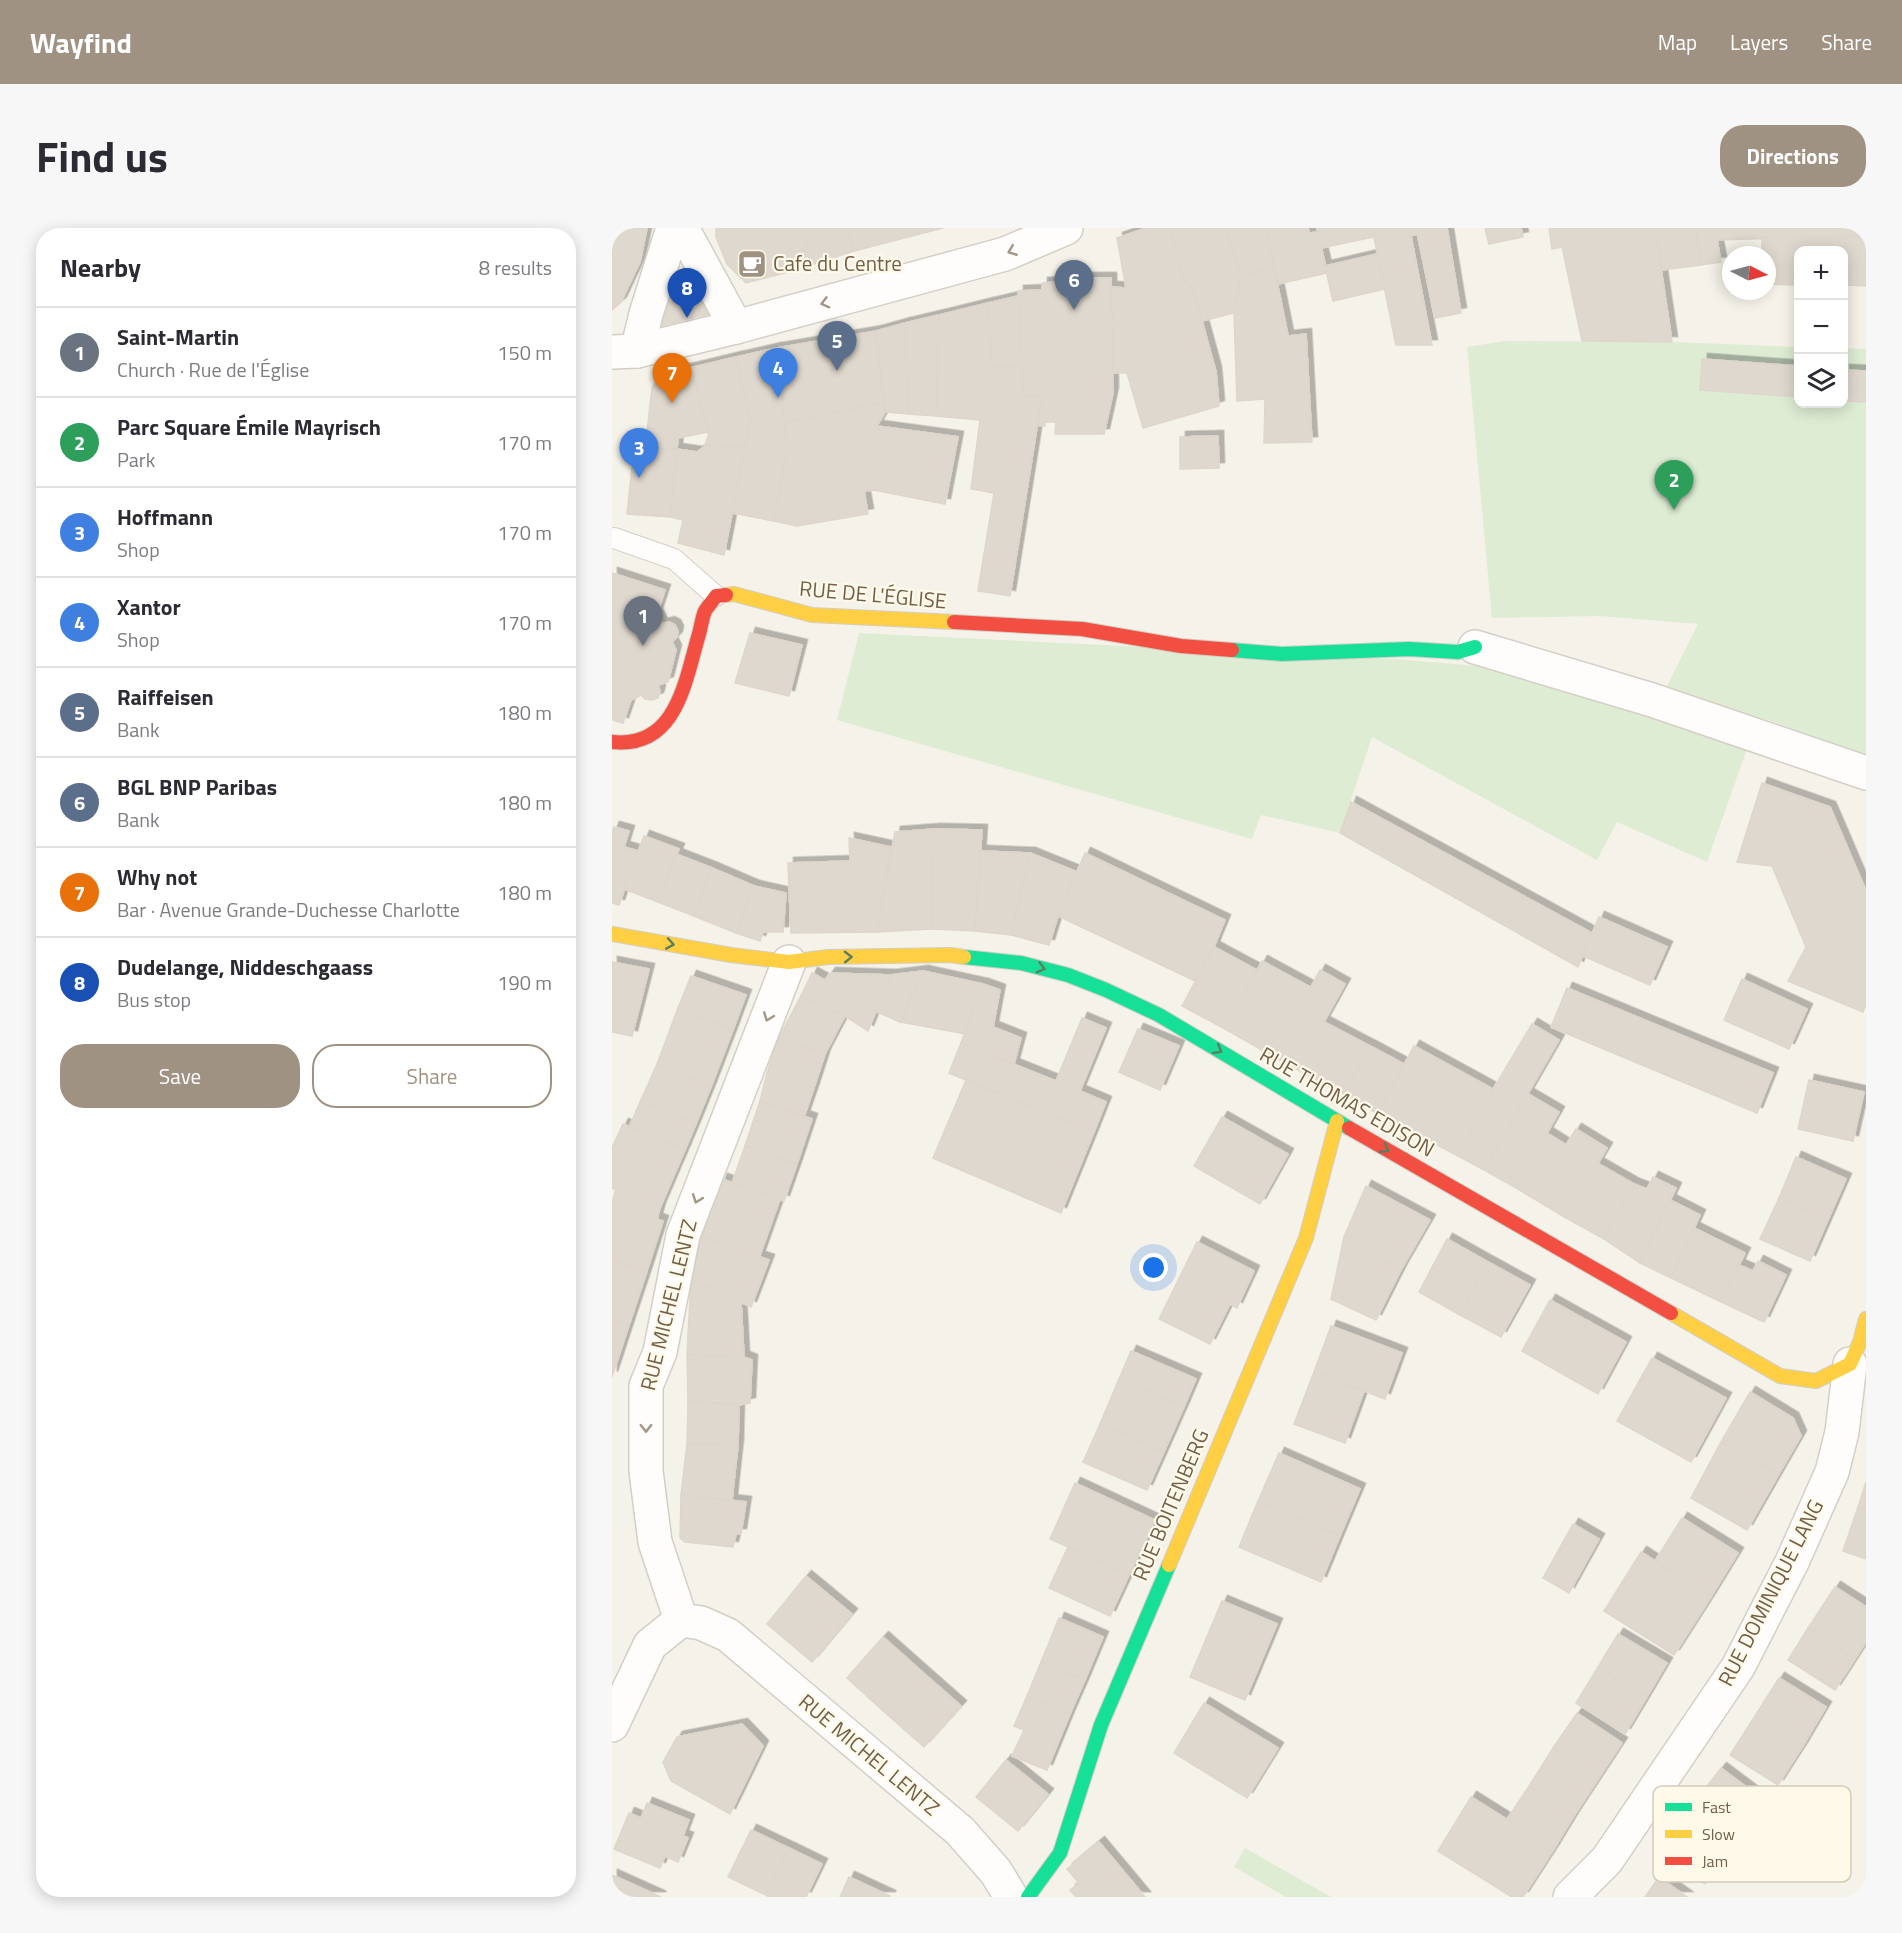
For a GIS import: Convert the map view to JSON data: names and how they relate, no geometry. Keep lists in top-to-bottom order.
{
  "streets": {
    "street": [
      "RUE DE L'ÉGLISE",
      "RUE THOMAS EDISON",
      "RUE MICHEL LENTZ",
      "RUE BOITENBERG",
      "RUE DOMINIQUE LANG"
    ]
  },
  "crossings": [
    ["RUE THOMAS EDISON", "RUE MICHEL LENTZ"],
    ["RUE THOMAS EDISON", "RUE BOITENBERG"],
    ["RUE THOMAS EDISON", "RUE DOMINIQUE LANG"]
  ],
  "one_way": ["RUE THOMAS EDISON", "RUE MICHEL LENTZ"],
  "places": {
    "cafe": ["Cafe du Centre"]
  },
  "legend": ["Fast", "Slow", "Jam"],
  "north": "right",
  "page": {
    "header": "Wayfind",
    "nav": ["Map", "Layers", "Share"],
    "title": "Find us",
    "buttons": [
      "Directions",
      ["Save", "Share"]
    ],
    "heading": ["Nearby", "8 results"],
    "map_buttons": ["+", "−"],
    "pins": [
      "6",
      "8",
      "5",
      "4",
      "7",
      "3",
      "2",
      "1"
    ],
    "list": [
      {
        "mark": "1",
        "name": "Saint-Martin",
        "note": "Church · Rue de l'Église",
        "value": "150 m"
      },
      {
        "mark": "2",
        "name": "Parc Square Émile Mayrisch",
        "note": "Park",
        "value": "170 m"
      },
      {
        "mark": "3",
        "name": "Hoffmann",
        "note": "Shop",
        "value": "170 m"
      },
      {
        "mark": "4",
        "name": "Xantor",
        "note": "Shop",
        "value": "170 m"
      },
      {
        "mark": "5",
        "name": "Raiffeisen",
        "note": "Bank",
        "value": "180 m"
      },
      {
        "mark": "6",
        "name": "BGL BNP Paribas",
        "note": "Bank",
        "value": "180 m"
      },
      {
        "mark": "7",
        "name": "Why not",
        "note": "Bar · Avenue Grande-Duchesse Charlotte",
        "value": "180 m"
      },
      {
        "mark": "8",
        "name": "Dudelange, Niddeschgaass",
        "note": "Bus stop",
        "value": "190 m"
      }
    ]
  }
}
